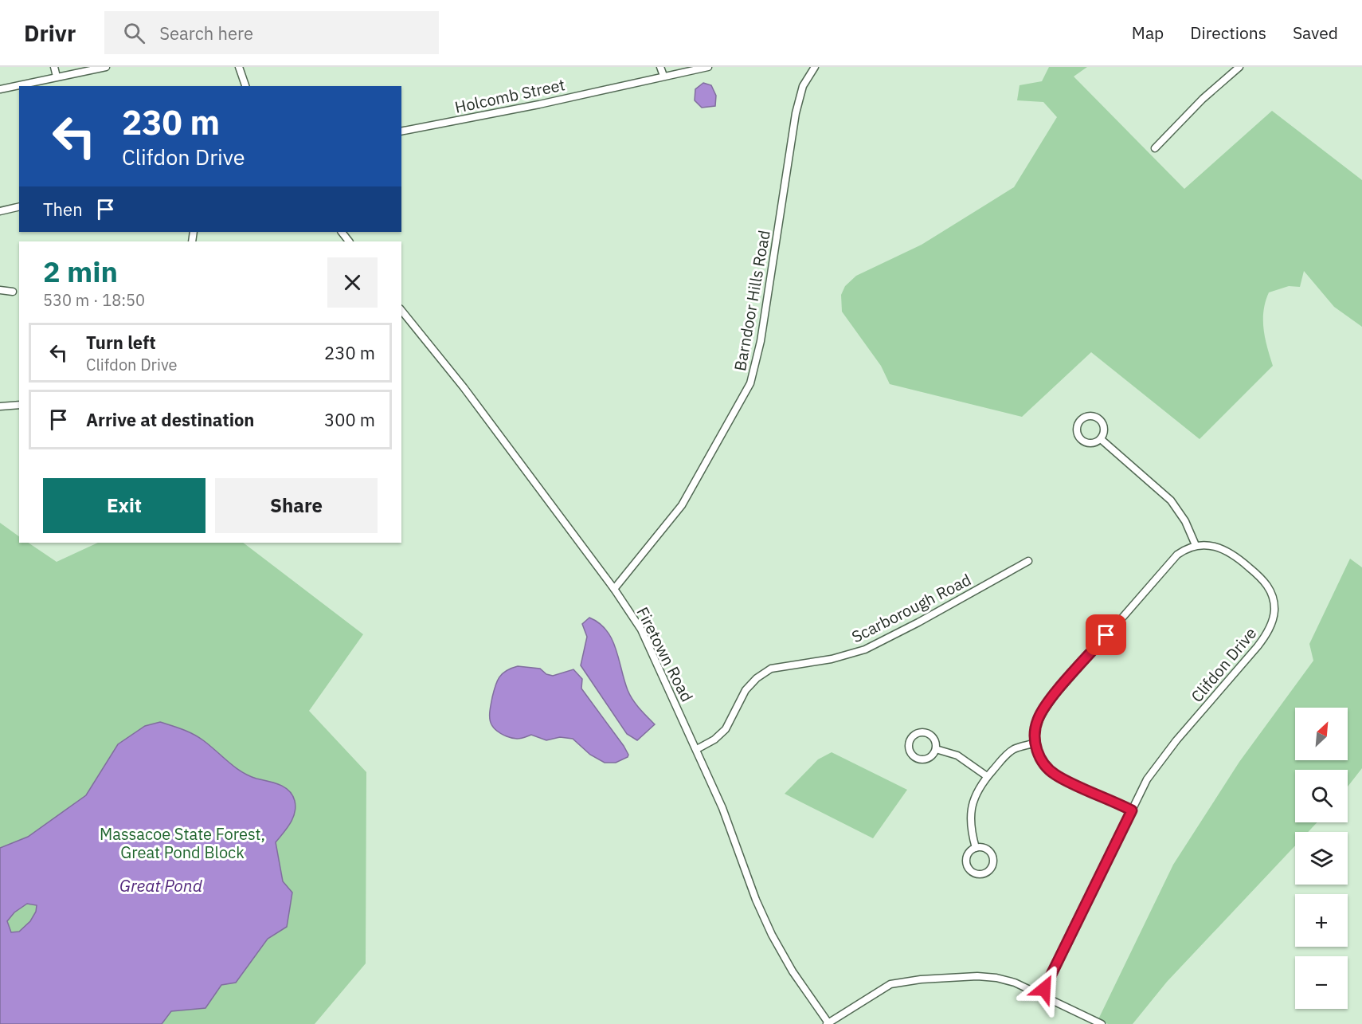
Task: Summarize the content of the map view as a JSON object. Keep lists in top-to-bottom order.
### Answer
{
  "streets": {
    "street": [
      "Holcomb Street",
      "Barndoor Hills Road",
      "Scarborough Road",
      "Firetown Road",
      "Clifdon Drive"
    ]
  },
  "crossings": [
    ["Barndoor Hills Road", "Firetown Road"],
    ["Scarborough Road", "Firetown Road"]
  ],
  "water": ["Great Pond"],
  "parks": ["Massacoe State Forest, Great Pond Block"],
  "north": "top right",
  "page": {
    "header": "Drivr",
    "search": "Search here",
    "nav": ["Map", "Directions", "Saved"],
    "turn": ["230 m", "Clifdon Drive"],
    "then": "Then",
    "heading": ["2 min", "530 m · 18:50"],
    "list": [
      {
        "name": "Turn left",
        "note": "Clifdon Drive",
        "value": "230 m"
      },
      {
        "name": "Arrive at destination",
        "value": "300 m"
      }
    ],
    "buttons": ["Exit", "Share"],
    "map_buttons": ["+", "−"]
  }
}
